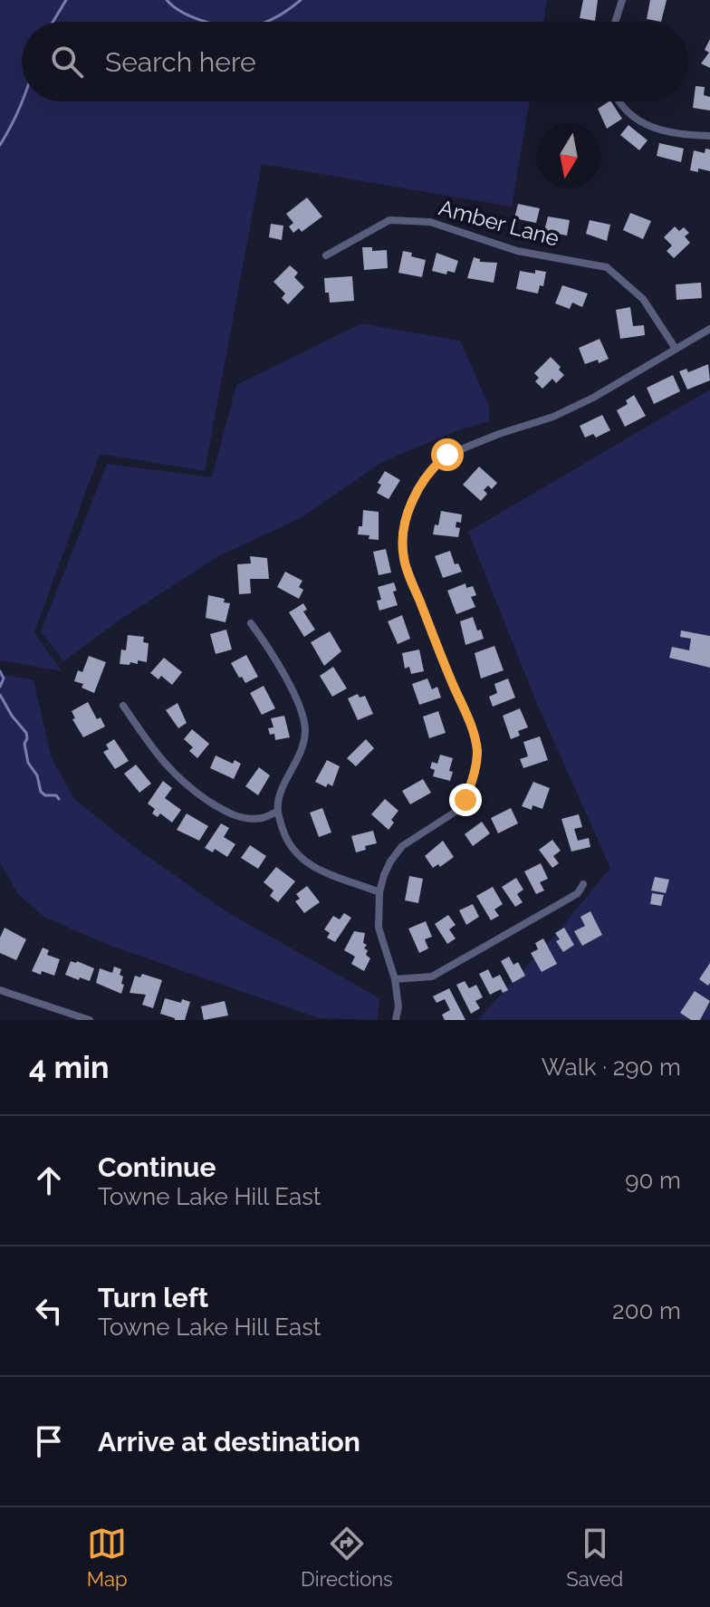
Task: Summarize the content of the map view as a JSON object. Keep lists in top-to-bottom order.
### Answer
{
  "streets": {
    "street": ["Amber Lane"]
  },
  "north": "bottom",
  "page": {
    "search": "Search here",
    "heading": ["4 min", "Walk · 290 m"],
    "list": [
      ["Continue", "Towne Lake Hill East", "90 m"],
      ["Turn left", "Towne Lake Hill East", "200 m"],
      "Arrive at destination"
    ],
    "nav": ["Map", "Directions", "Saved"]
  }
}
